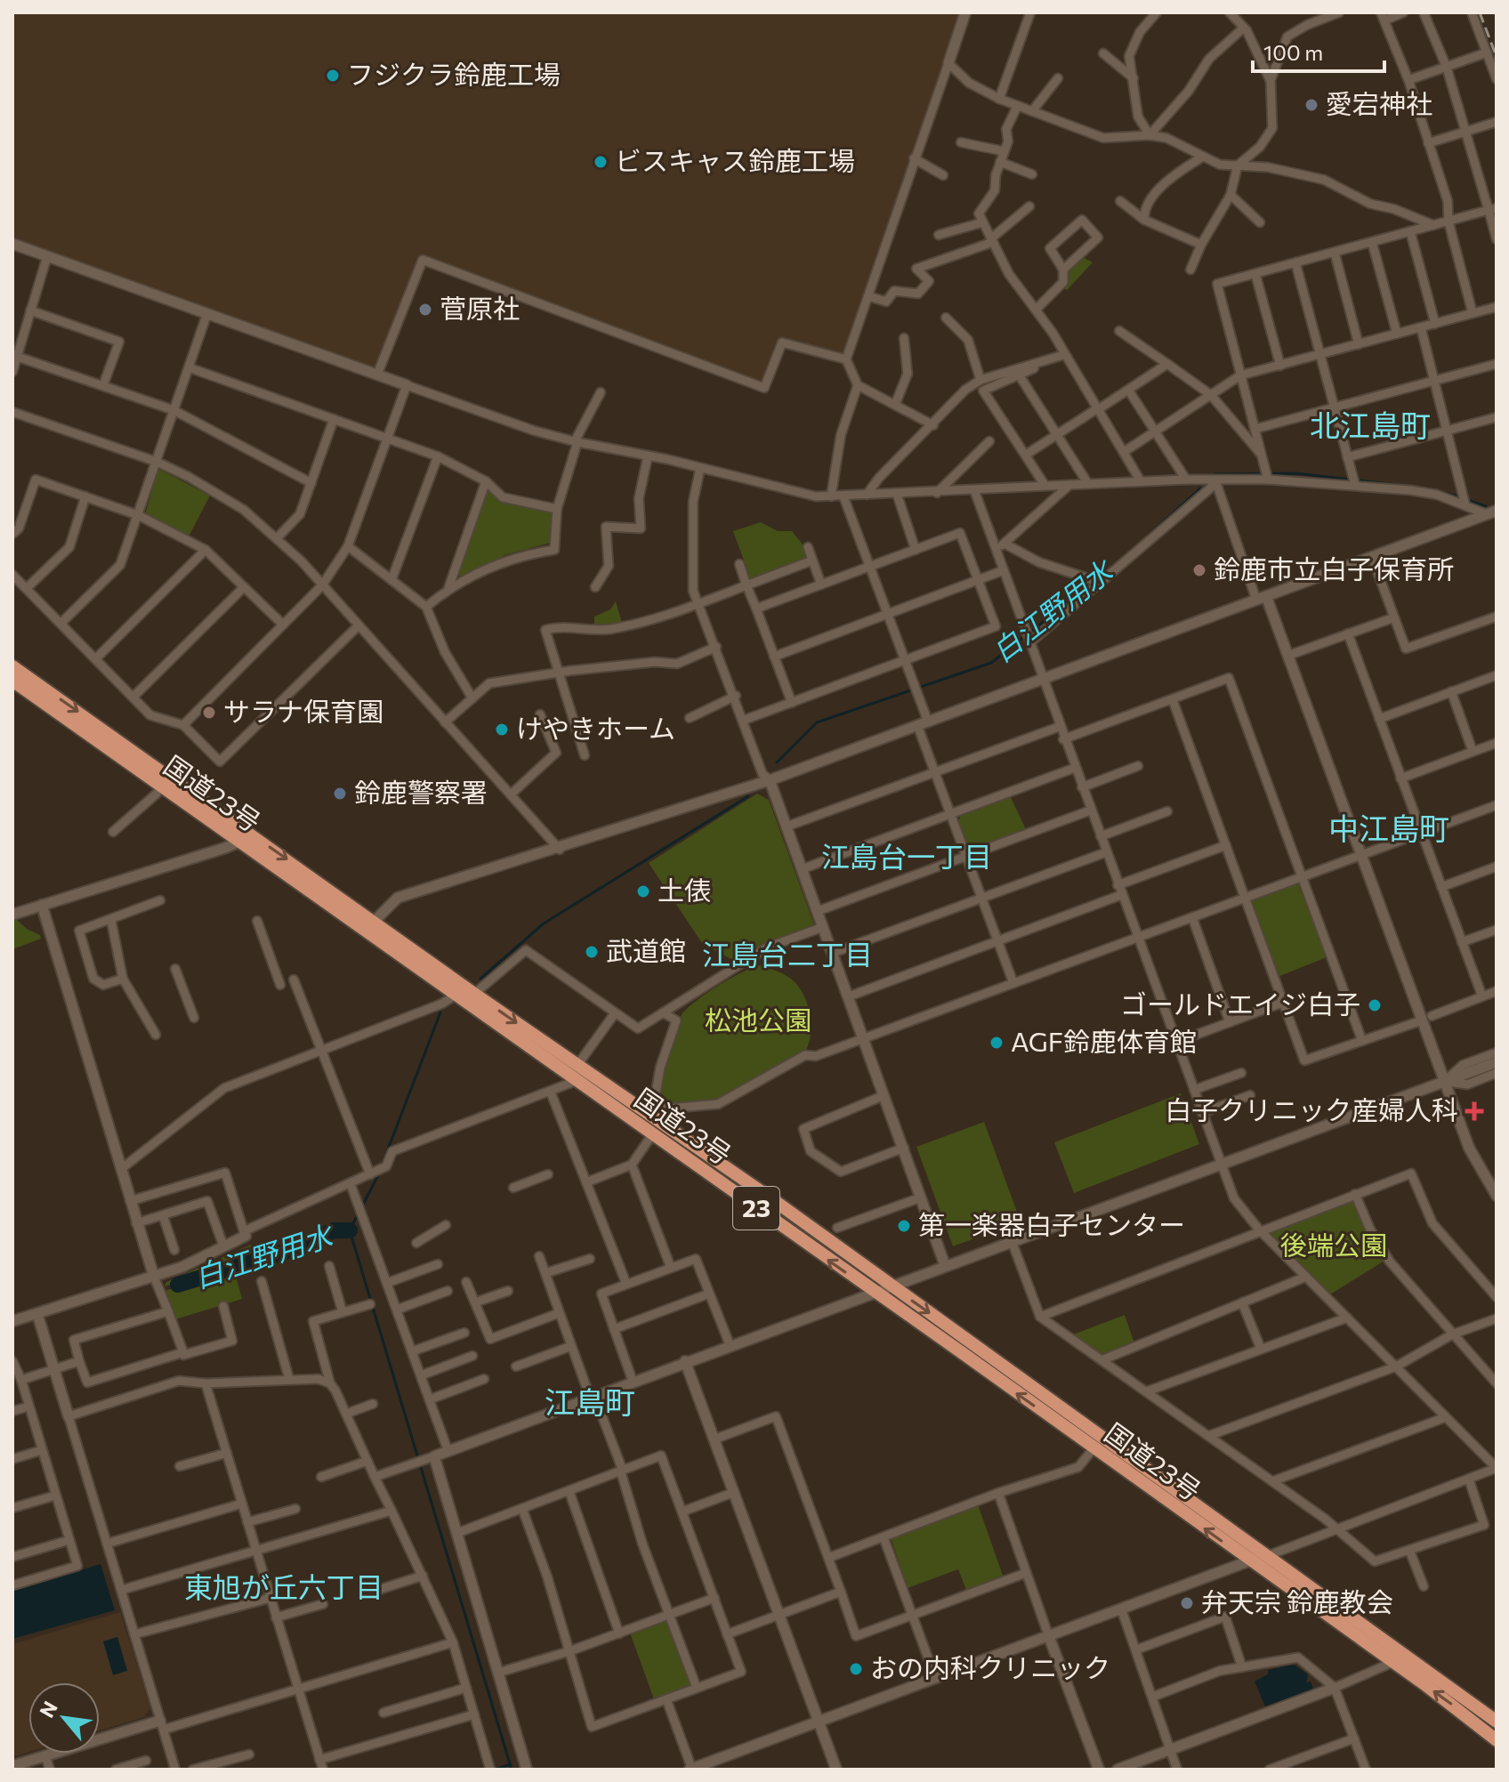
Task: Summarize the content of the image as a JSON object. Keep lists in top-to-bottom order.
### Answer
{
  "streets": {
    "highway": ["国道23号", "23"]
  },
  "districts": [
    "北江島町",
    "中江島町",
    "江島台一丁目",
    "江島台二丁目",
    "江島町",
    "東旭が丘六丁目"
  ],
  "water": ["白江野用水"],
  "parks": ["松池公園", "後端公園"],
  "places": {
    "other": [
      "フジクラ鈴鹿工場",
      "愛宕神社",
      "ビスキャス鈴鹿工場",
      "菅原社",
      "鈴鹿市立白子保育所",
      "サラナ保育園",
      "けやきホーム",
      "鈴鹿警察署",
      "土俵",
      "武道館",
      "ゴールドエイジ白子",
      "AGF鈴鹿体育館",
      "第一楽器白子センター",
      "弁天宗 鈴鹿教会",
      "おの内科クリニック"
    ],
    "health": ["白子クリニック産婦人科"]
  },
  "scale_bar": "100 m",
  "north": "top left"
}
